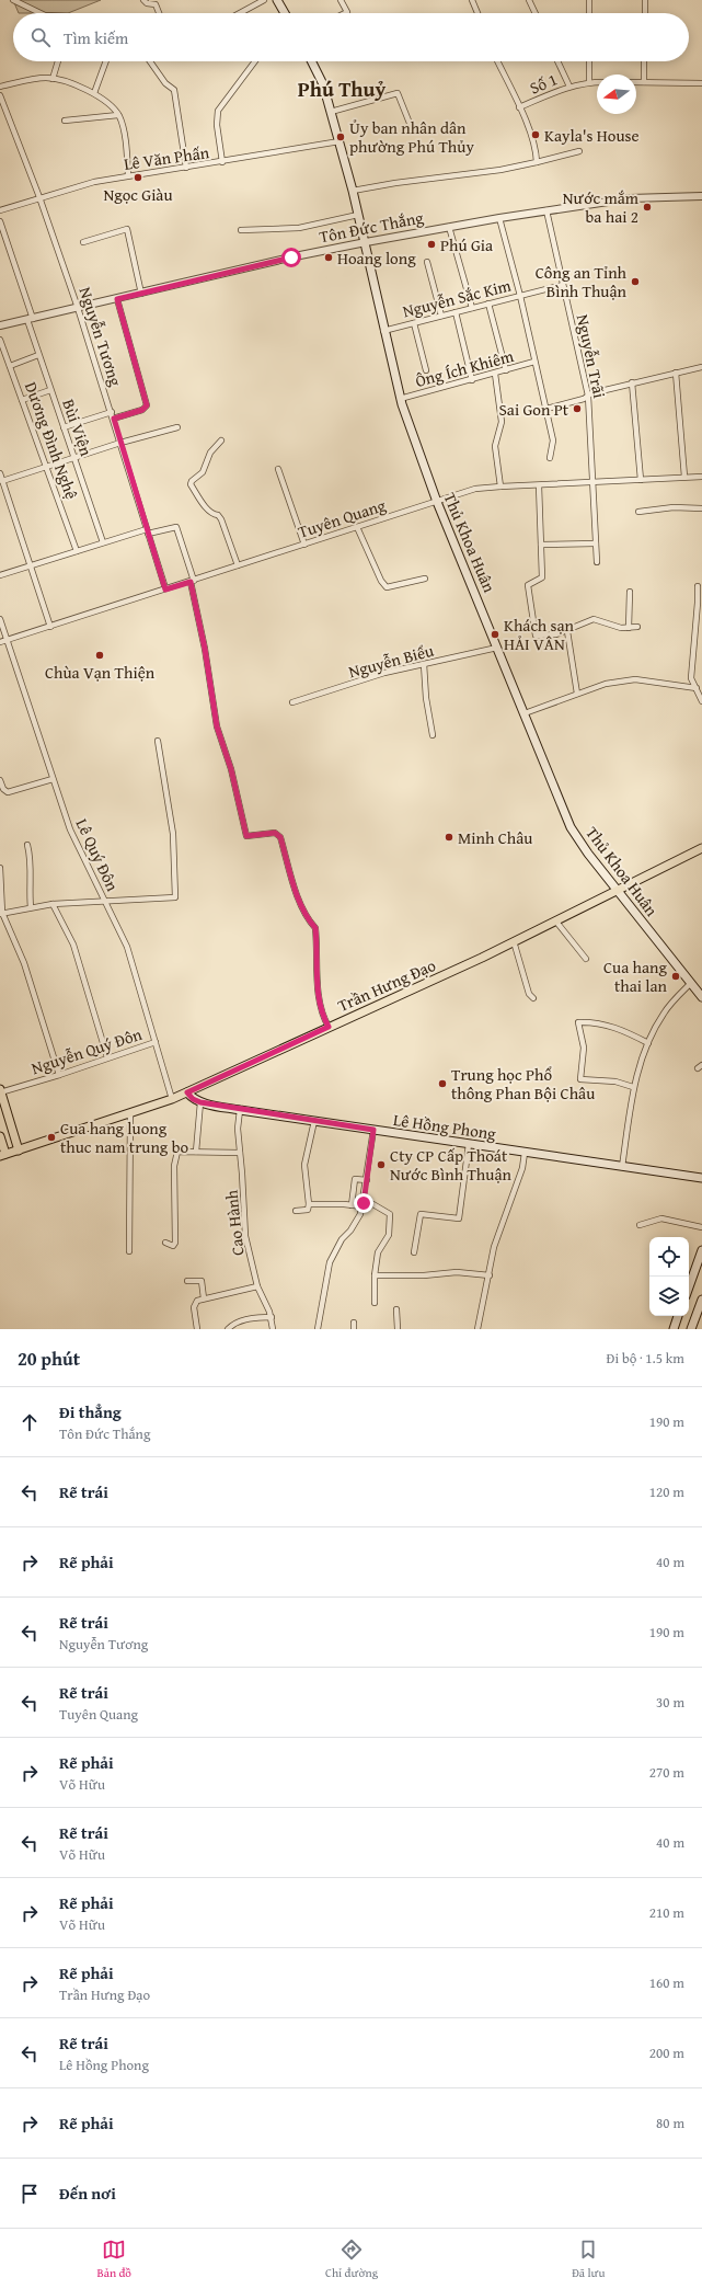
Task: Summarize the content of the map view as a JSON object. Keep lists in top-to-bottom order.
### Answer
{
  "streets": {
    "main road": ["Thủ Khoa Huân", "Trần Hưng Đạo", "Lê Hồng Phong"],
    "street": [
      "Số 1",
      "Lê Văn Phấn",
      "Tôn Đức Thắng",
      "Nguyễn Sắc Kim",
      "Nguyễn Tương",
      "Nguyễn Trãi",
      "Ông Ích Khiêm",
      "Bùi Viện",
      "Dương Đình Nghệ",
      "Tuyên Quang",
      "Nguyễn Biểu",
      "Lê Quý Đôn",
      "Nguyễn Quý Đôn",
      "Cao Hành"
    ]
  },
  "crossings": [
    ["Lê Văn Phấn", "Nguyễn Tương"],
    ["Lê Văn Phấn", "Thủ Khoa Huân"],
    ["Tôn Đức Thắng", "Nguyễn Tương"],
    ["Tôn Đức Thắng", "Nguyễn Trãi"],
    ["Tôn Đức Thắng", "Bùi Viện"],
    ["Tôn Đức Thắng", "Thủ Khoa Huân"],
    ["Nguyễn Sắc Kim", "Nguyễn Trãi"],
    ["Nguyễn Sắc Kim", "Thủ Khoa Huân"],
    ["Nguyễn Tương", "Tuyên Quang"],
    ["Nguyễn Trãi", "Tuyên Quang"],
    ["Ông Ích Khiêm", "Thủ Khoa Huân"],
    ["Tuyên Quang", "Thủ Khoa Huân"],
    ["Tuyên Quang", "Lê Quý Đôn"],
    ["Thủ Khoa Huân", "Nguyễn Biểu"],
    ["Thủ Khoa Huân", "Trần Hưng Đạo"],
    ["Lê Quý Đôn", "Trần Hưng Đạo"],
    ["Lê Quý Đôn", "Nguyễn Quý Đôn"],
    ["Trần Hưng Đạo", "Lê Hồng Phong"],
    ["Lê Hồng Phong", "Cao Hành"]
  ],
  "districts": ["Phú Thuỷ"],
  "places": [
    "Kayla's House",
    "Ủy ban nhân dân phường Phú Thủy",
    "Ngọc Giàu",
    "Nước mắm ba hai 2",
    "Phú Gia",
    "Hoang long",
    "Công an Tỉnh Bình Thuận",
    "Sai Gon Pt",
    "Khách sạn HẢI VÂN",
    "Chùa Vạn Thiện",
    "Minh Châu",
    "Cua hang thai lan",
    "Trung học Phổ thông Phan Bội Châu",
    "Cua hang luong thuc nam trung bo",
    "Cty CP Cấp Thoát Nước Bình Thuận"
  ],
  "north": "left",
  "page": {
    "search": "Tìm kiếm",
    "heading": ["20 phút", "Đi bộ · 1.5 km"],
    "list": [
      ["Đi thẳng", "Tôn Đức Thắng", "190 m"],
      ["Rẽ trái", "120 m"],
      ["Rẽ phải", "40 m"],
      ["Rẽ trái", "Nguyễn Tương", "190 m"],
      ["Rẽ trái", "Tuyên Quang", "30 m"],
      ["Rẽ phải", "Võ Hữu", "270 m"],
      ["Rẽ trái", "Võ Hữu", "40 m"],
      ["Rẽ phải", "Võ Hữu", "210 m"],
      ["Rẽ phải", "Trần Hưng Đạo", "160 m"],
      ["Rẽ trái", "Lê Hồng Phong", "200 m"],
      ["Rẽ phải", "80 m"],
      "Đến nơi"
    ],
    "nav": ["Bản đồ", "Chỉ đường", "Đã lưu"]
  }
}
